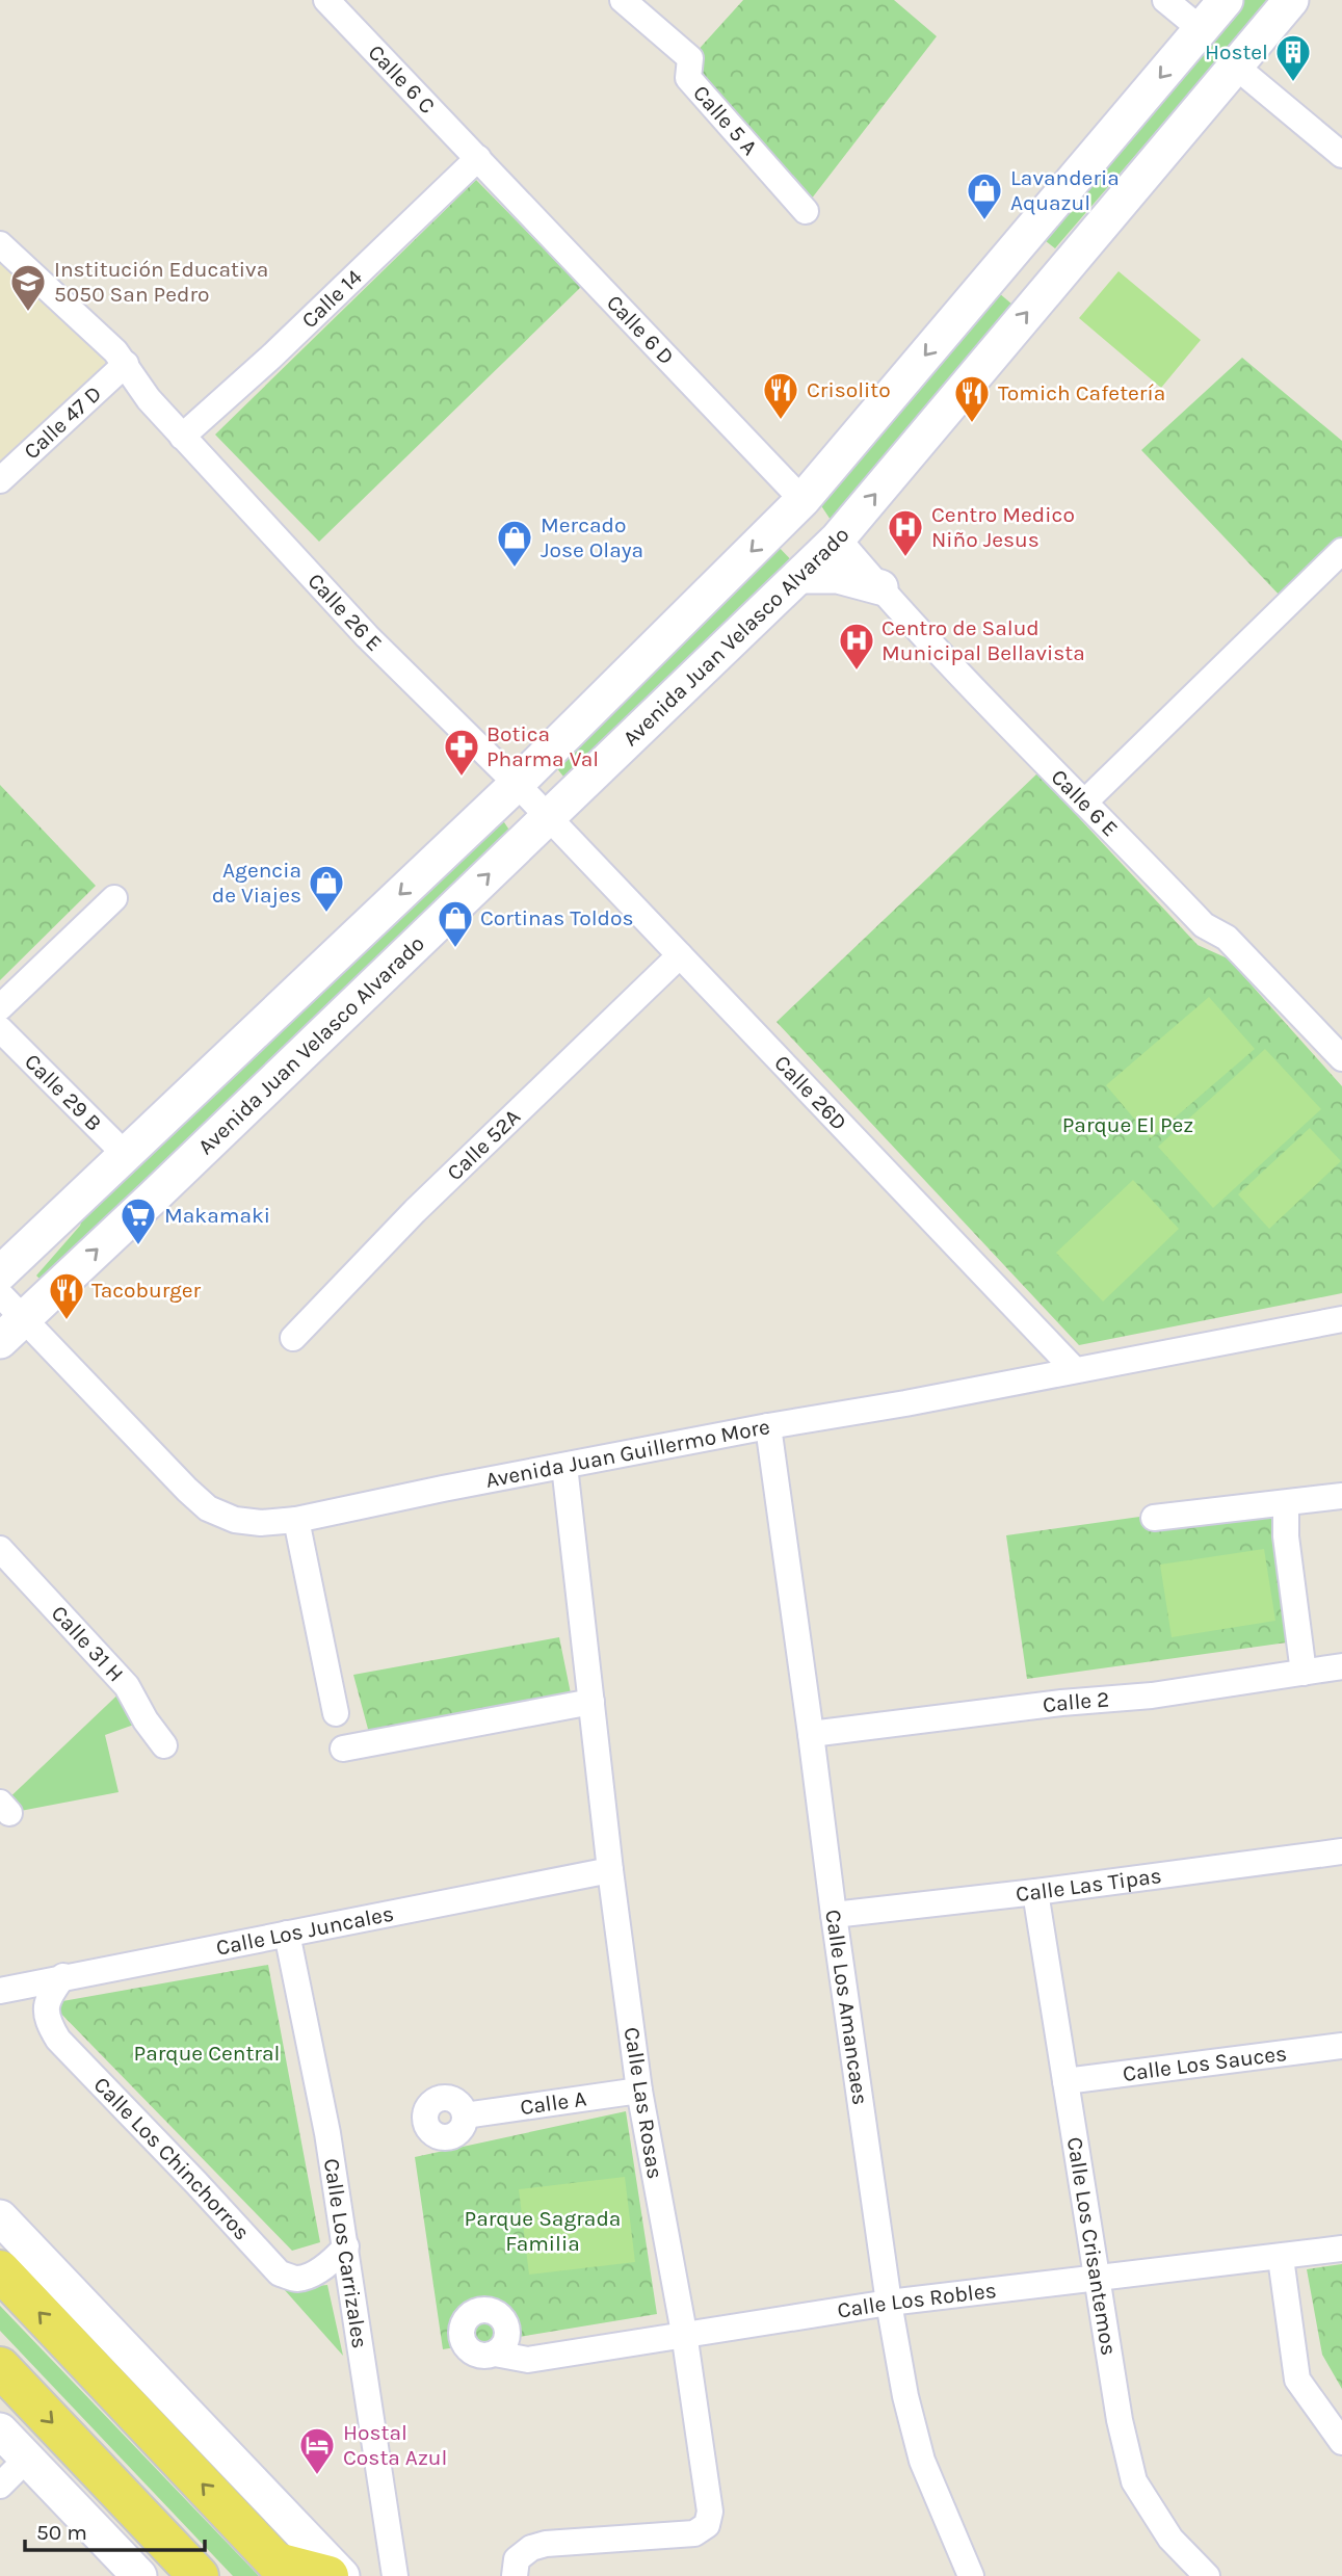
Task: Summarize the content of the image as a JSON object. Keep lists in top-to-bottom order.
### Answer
{
  "streets": {
    "main road": ["Avenida Juan Velasco Alvarado"],
    "street": [
      "Calle 6 C",
      "Calle 5 A",
      "Calle 14",
      "Calle 6 D",
      "Calle 47 D",
      "Calle 26 E",
      "Calle 6 E",
      "Calle 29 B",
      "Calle 26D",
      "Calle 52A",
      "Avenida Juan Guillermo More",
      "Calle 31 H",
      "Calle 2",
      "Calle Las Tipas",
      "Calle Los Juncales",
      "Calle Los Amancaes",
      "Calle Los Sauces",
      "Calle A",
      "Calle Las Rosas",
      "Calle Los Chinchorros",
      "Calle Los Crisantemos",
      "Calle Los Carrizales",
      "Calle Los Robles"
    ]
  },
  "crossings": [
    ["Calle 6 C", "Calle 14"],
    ["Calle 6 C", "Calle 6 D"],
    ["Calle 14", "Calle 6 D"],
    ["Calle 14", "Calle 26 E"],
    ["Calle 47 D", "Calle 26 E"],
    ["Calle 26 E", "Avenida Juan Velasco Alvarado"],
    ["Calle 26 E", "Calle 26D"],
    ["Avenida Juan Velasco Alvarado", "Calle 6 E"],
    ["Avenida Juan Velasco Alvarado", "Calle 26D"],
    ["Avenida Juan Velasco Alvarado", "Avenida Juan Guillermo More"],
    ["Calle 26D", "Calle 52A"],
    ["Calle 26D", "Avenida Juan Guillermo More"],
    ["Avenida Juan Guillermo More", "Calle Los Amancaes"],
    ["Avenida Juan Guillermo More", "Calle Las Rosas"],
    ["Calle 2", "Calle Los Amancaes"],
    ["Calle Las Tipas", "Calle Los Amancaes"],
    ["Calle Las Tipas", "Calle Los Crisantemos"],
    ["Calle Los Juncales", "Calle Las Rosas"],
    ["Calle Los Juncales", "Calle Los Chinchorros"],
    ["Calle Los Juncales", "Calle Los Carrizales"],
    ["Calle Los Amancaes", "Calle Los Robles"],
    ["Calle Los Sauces", "Calle Los Crisantemos"],
    ["Calle A", "Calle Las Rosas"],
    ["Calle Las Rosas", "Calle Los Robles"],
    ["Calle Los Chinchorros", "Calle Los Carrizales"],
    ["Calle Los Crisantemos", "Calle Los Robles"]
  ],
  "parks": ["Parque El Pez", "Parque Central", "Parque Sagrada Familia"],
  "places": {
    "building": ["Hostel"],
    "shop": [
      "Lavanderia Aquazul",
      "Mercado Jose Olaya",
      "Agencia de Viajes",
      "Cortinas Toldos"
    ],
    "school or university": ["Institución Educativa 5050 San Pedro"],
    "restaurant": ["Crisolito", "Tomich Cafetería", "Tacoburger"],
    "hospital": ["Centro Medico Niño Jesus", "Centro de Salud Municipal Bellavista"],
    "pharmacy": ["Botica Pharma Val"],
    "supermarket": ["Makamaki"],
    "hotel": ["Hostal Costa Azul"]
  },
  "scale_bar": "50 m"
}
